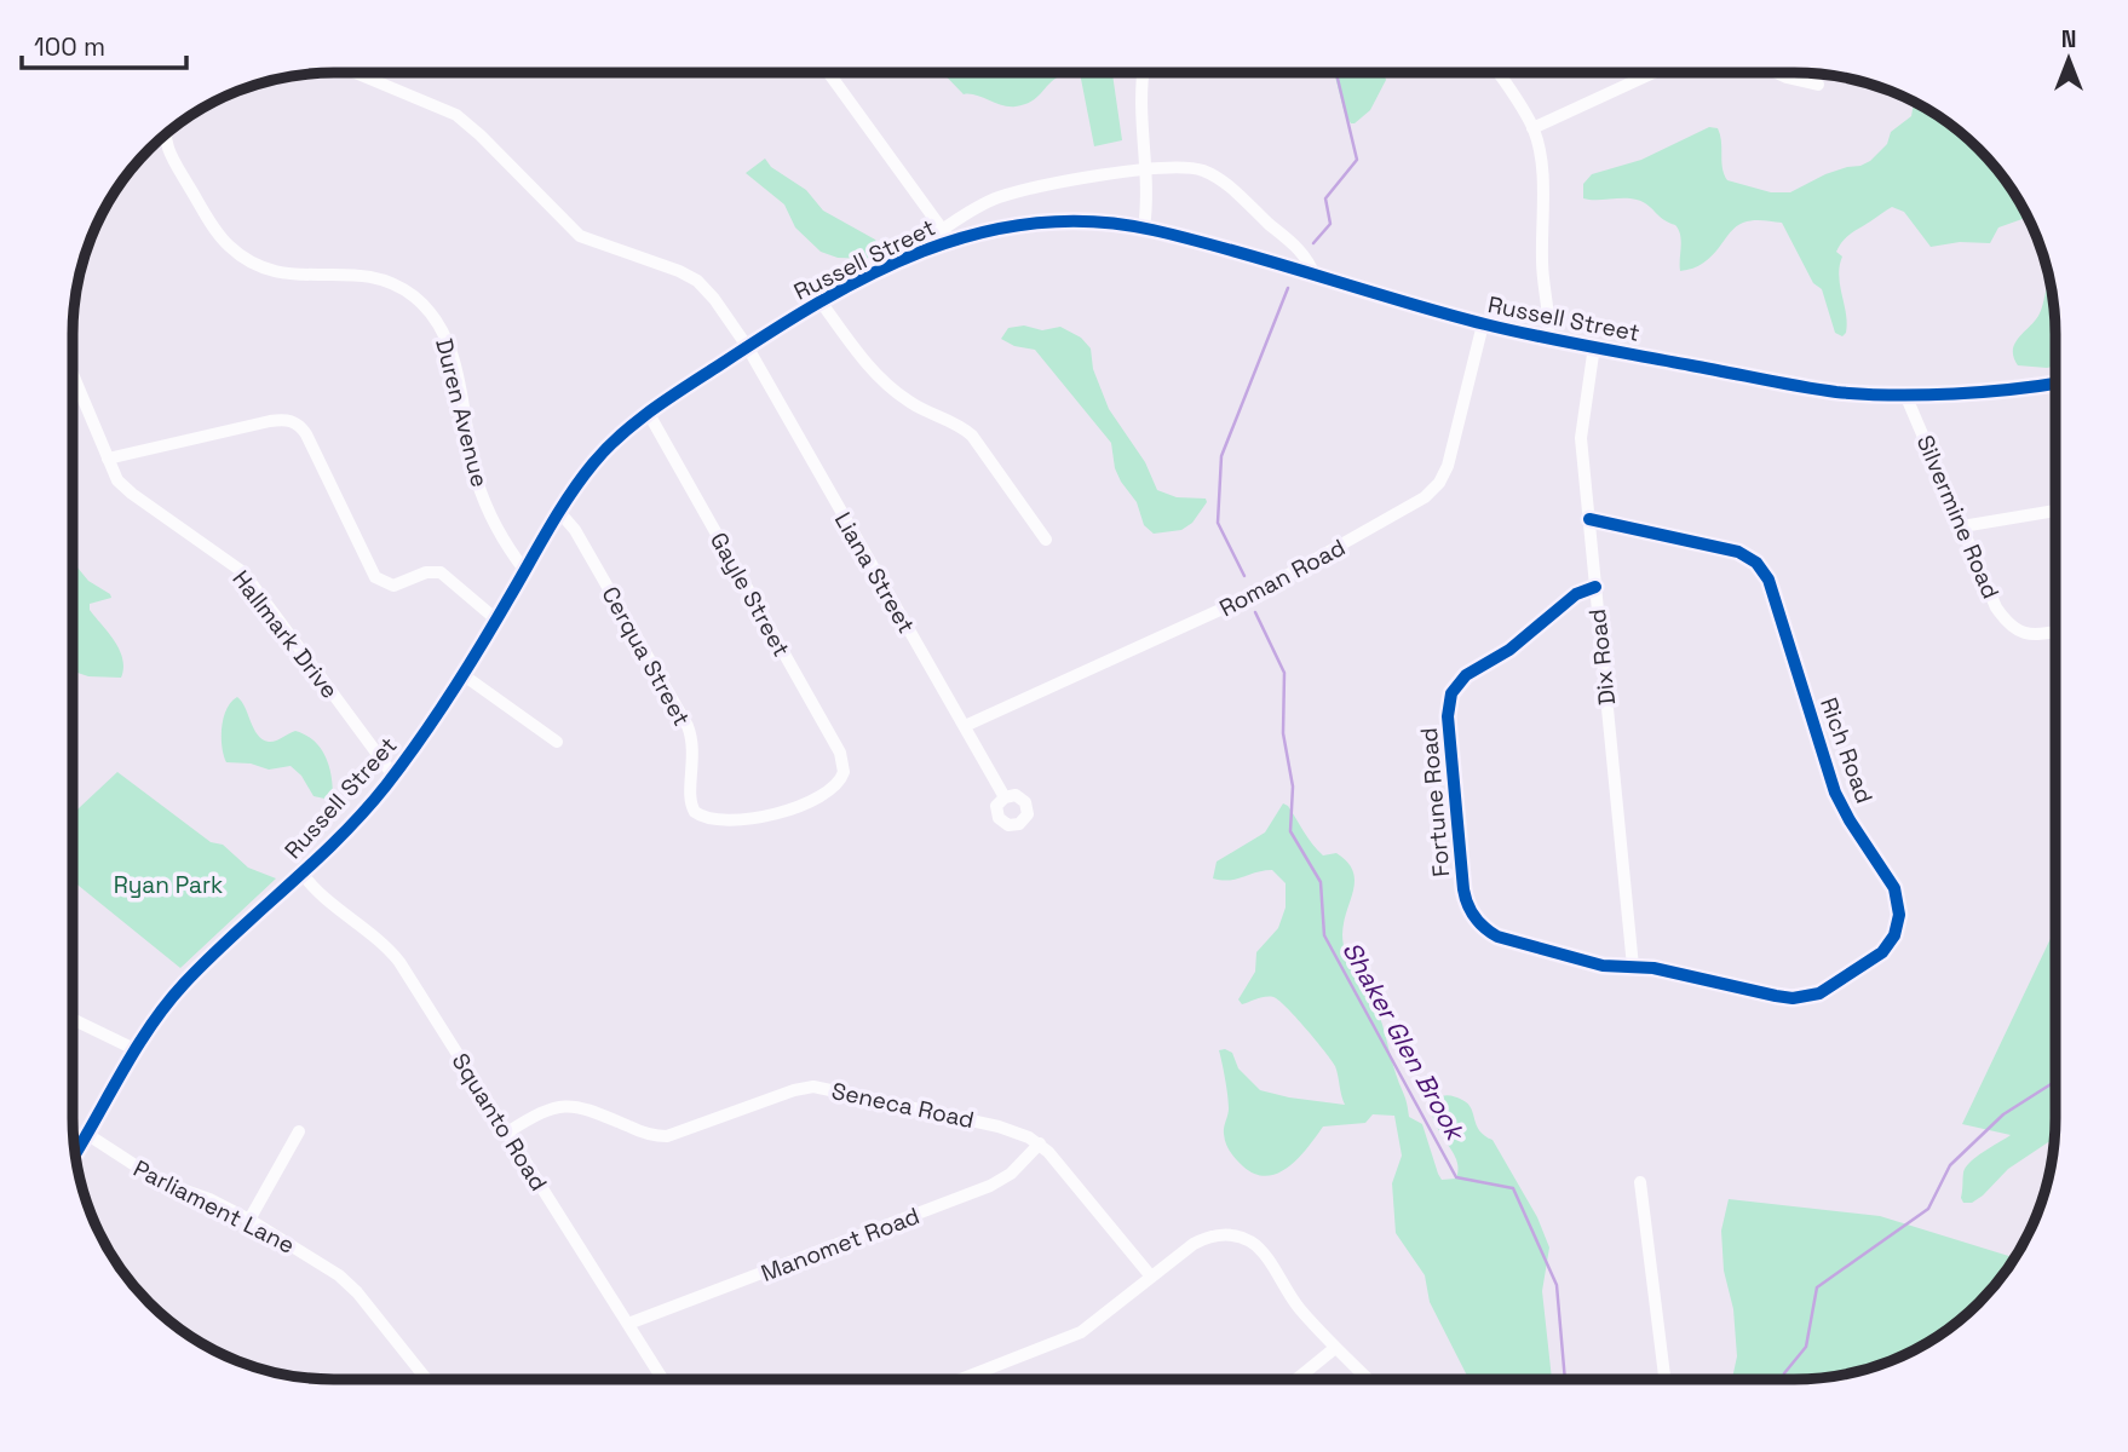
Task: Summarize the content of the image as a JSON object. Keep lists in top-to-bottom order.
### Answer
{
  "streets": {
    "street": [
      "Russell Street",
      "Duren Avenue",
      "Silvermine Road",
      "Liana Street",
      "Roman Road",
      "Gayle Street",
      "Hallmark Drive",
      "Cerqua Street",
      "Dix Road",
      "Rich Road",
      "Fortune Road",
      "Seneca Road",
      "Squanto Road",
      "Parliament Lane",
      "Manomet Road"
    ]
  },
  "crossings": [
    ["Russell Street", "Duren Avenue"],
    ["Russell Street", "Silvermine Road"],
    ["Russell Street", "Liana Street"],
    ["Russell Street", "Roman Road"],
    ["Russell Street", "Gayle Street"],
    ["Russell Street", "Hallmark Drive"],
    ["Russell Street", "Cerqua Street"],
    ["Russell Street", "Dix Road"],
    ["Russell Street", "Squanto Road"],
    ["Russell Street", "Parliament Lane"],
    ["Liana Street", "Roman Road"],
    ["Gayle Street", "Cerqua Street"],
    ["Dix Road", "Rich Road"],
    ["Dix Road", "Fortune Road"],
    ["Rich Road", "Fortune Road"],
    ["Seneca Road", "Squanto Road"],
    ["Seneca Road", "Manomet Road"],
    ["Squanto Road", "Manomet Road"]
  ],
  "water": ["Shaker Glen Brook"],
  "parks": ["Ryan Park"],
  "scale_bar": "100 m",
  "north": "top"
}
